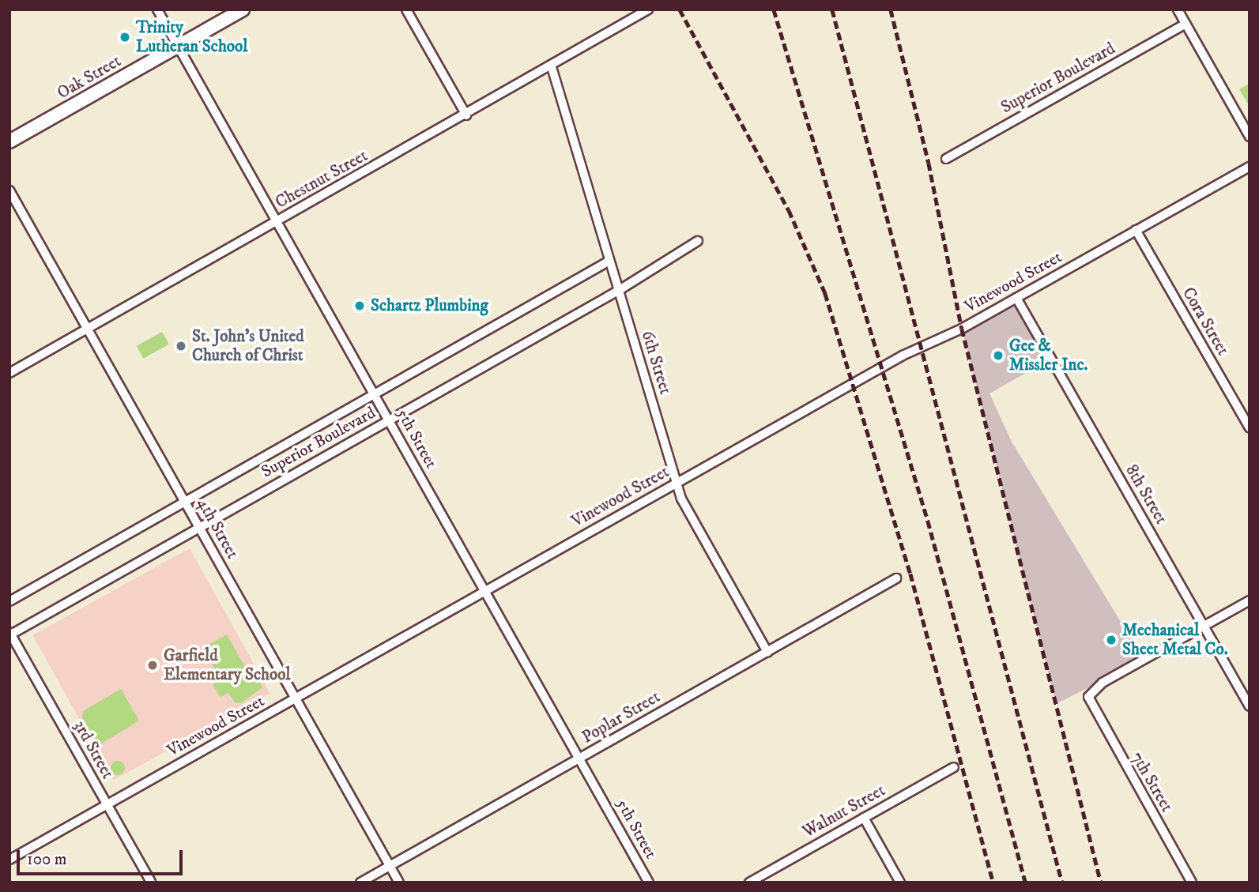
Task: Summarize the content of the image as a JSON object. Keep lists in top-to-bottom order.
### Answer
{
  "streets": {
    "street": [
      "Oak Street",
      "Superior Boulevard",
      "Chestnut Street",
      "Vinewood Street",
      "Cora Street",
      "6th Street",
      "5th Street",
      "8th Street",
      "4th Street",
      "Poplar Street",
      "3rd Street",
      "7th Street",
      "Walnut Street"
    ]
  },
  "crossings": [
    ["Oak Street", "5th Street"],
    ["Superior Boulevard", "6th Street"],
    ["Superior Boulevard", "5th Street"],
    ["Superior Boulevard", "4th Street"],
    ["Superior Boulevard", "3rd Street"],
    ["Chestnut Street", "6th Street"],
    ["Chestnut Street", "5th Street"],
    ["Chestnut Street", "4th Street"],
    ["Vinewood Street", "Cora Street"],
    ["Vinewood Street", "6th Street"],
    ["Vinewood Street", "5th Street"],
    ["Vinewood Street", "8th Street"],
    ["Vinewood Street", "4th Street"],
    ["Vinewood Street", "3rd Street"],
    ["6th Street", "Poplar Street"],
    ["5th Street", "Poplar Street"],
    ["8th Street", "7th Street"],
    ["4th Street", "Poplar Street"]
  ],
  "places": [
    "Trinity Lutheran School",
    "Schartz Plumbing",
    "St. John's United Church of Christ",
    "Gee & Missler Inc.",
    "Mechanical Sheet Metal Co.",
    "Garfield Elementary School"
  ],
  "scale_bar": "100 m"
}
